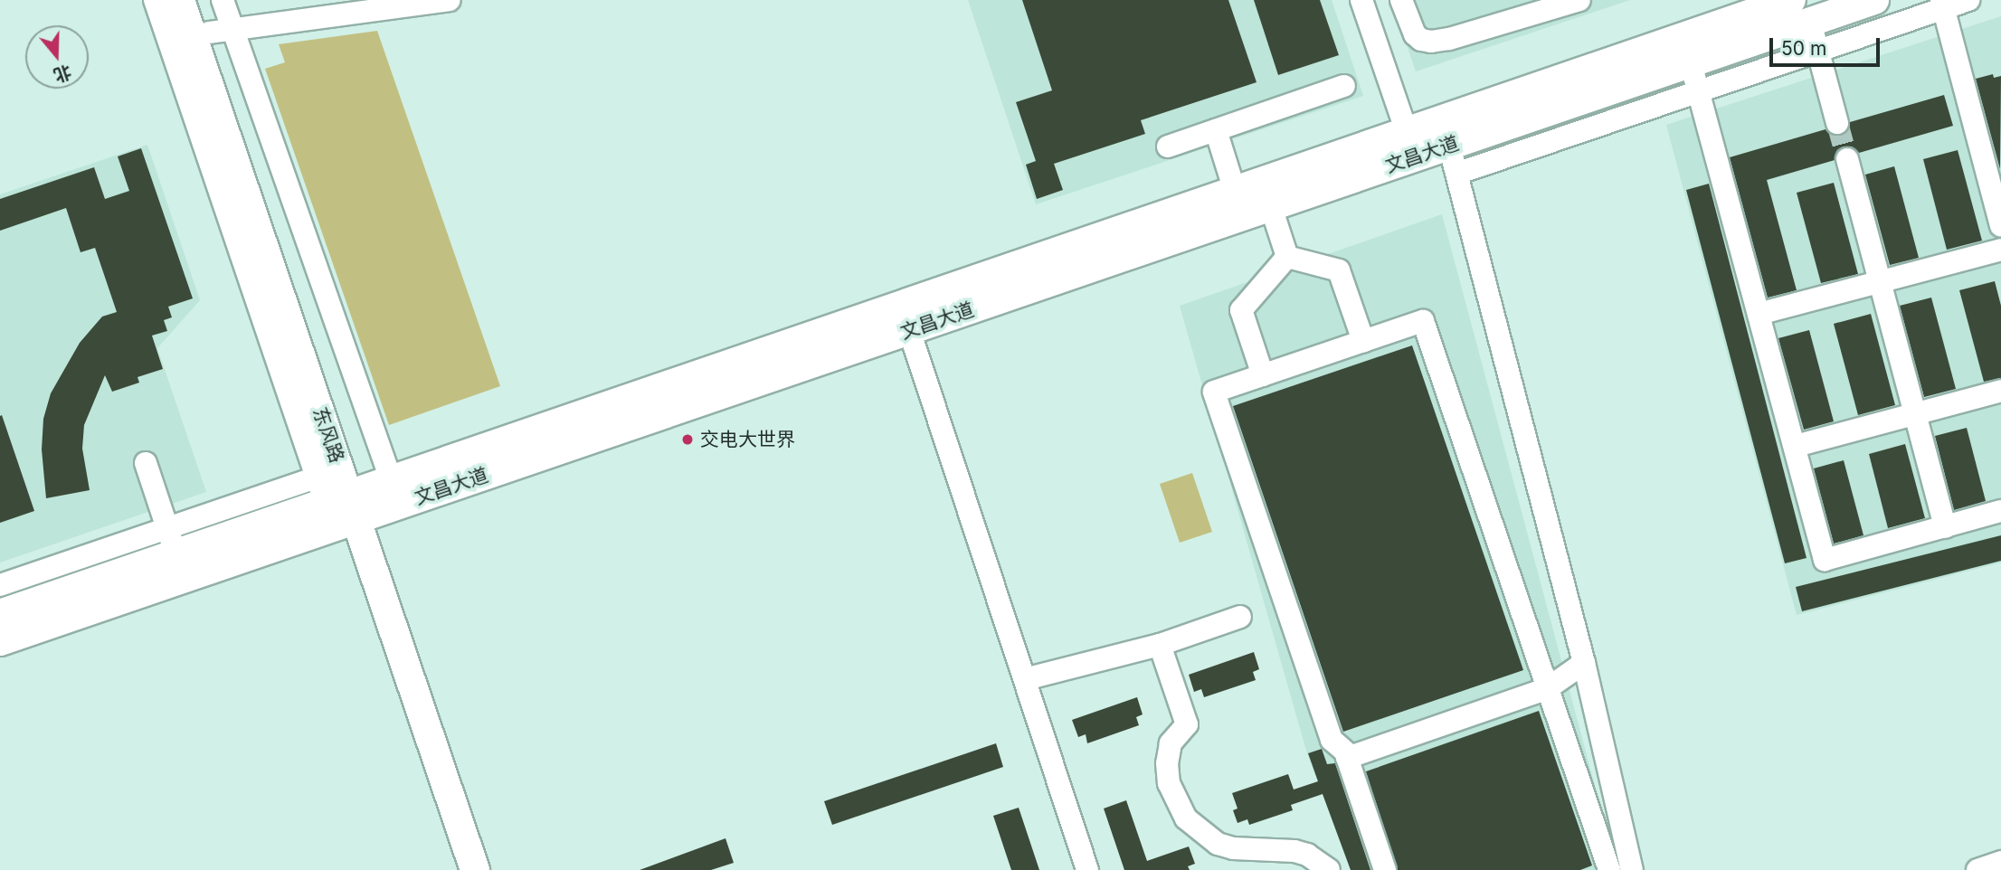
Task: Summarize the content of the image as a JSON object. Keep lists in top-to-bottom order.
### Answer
{
  "streets": {
    "main road": ["文昌大道", "东风路"]
  },
  "crossings": [
    ["文昌大道", "东风路"]
  ],
  "places": ["交电大世界"],
  "scale_bar": "50 m",
  "north": "bottom"
}
